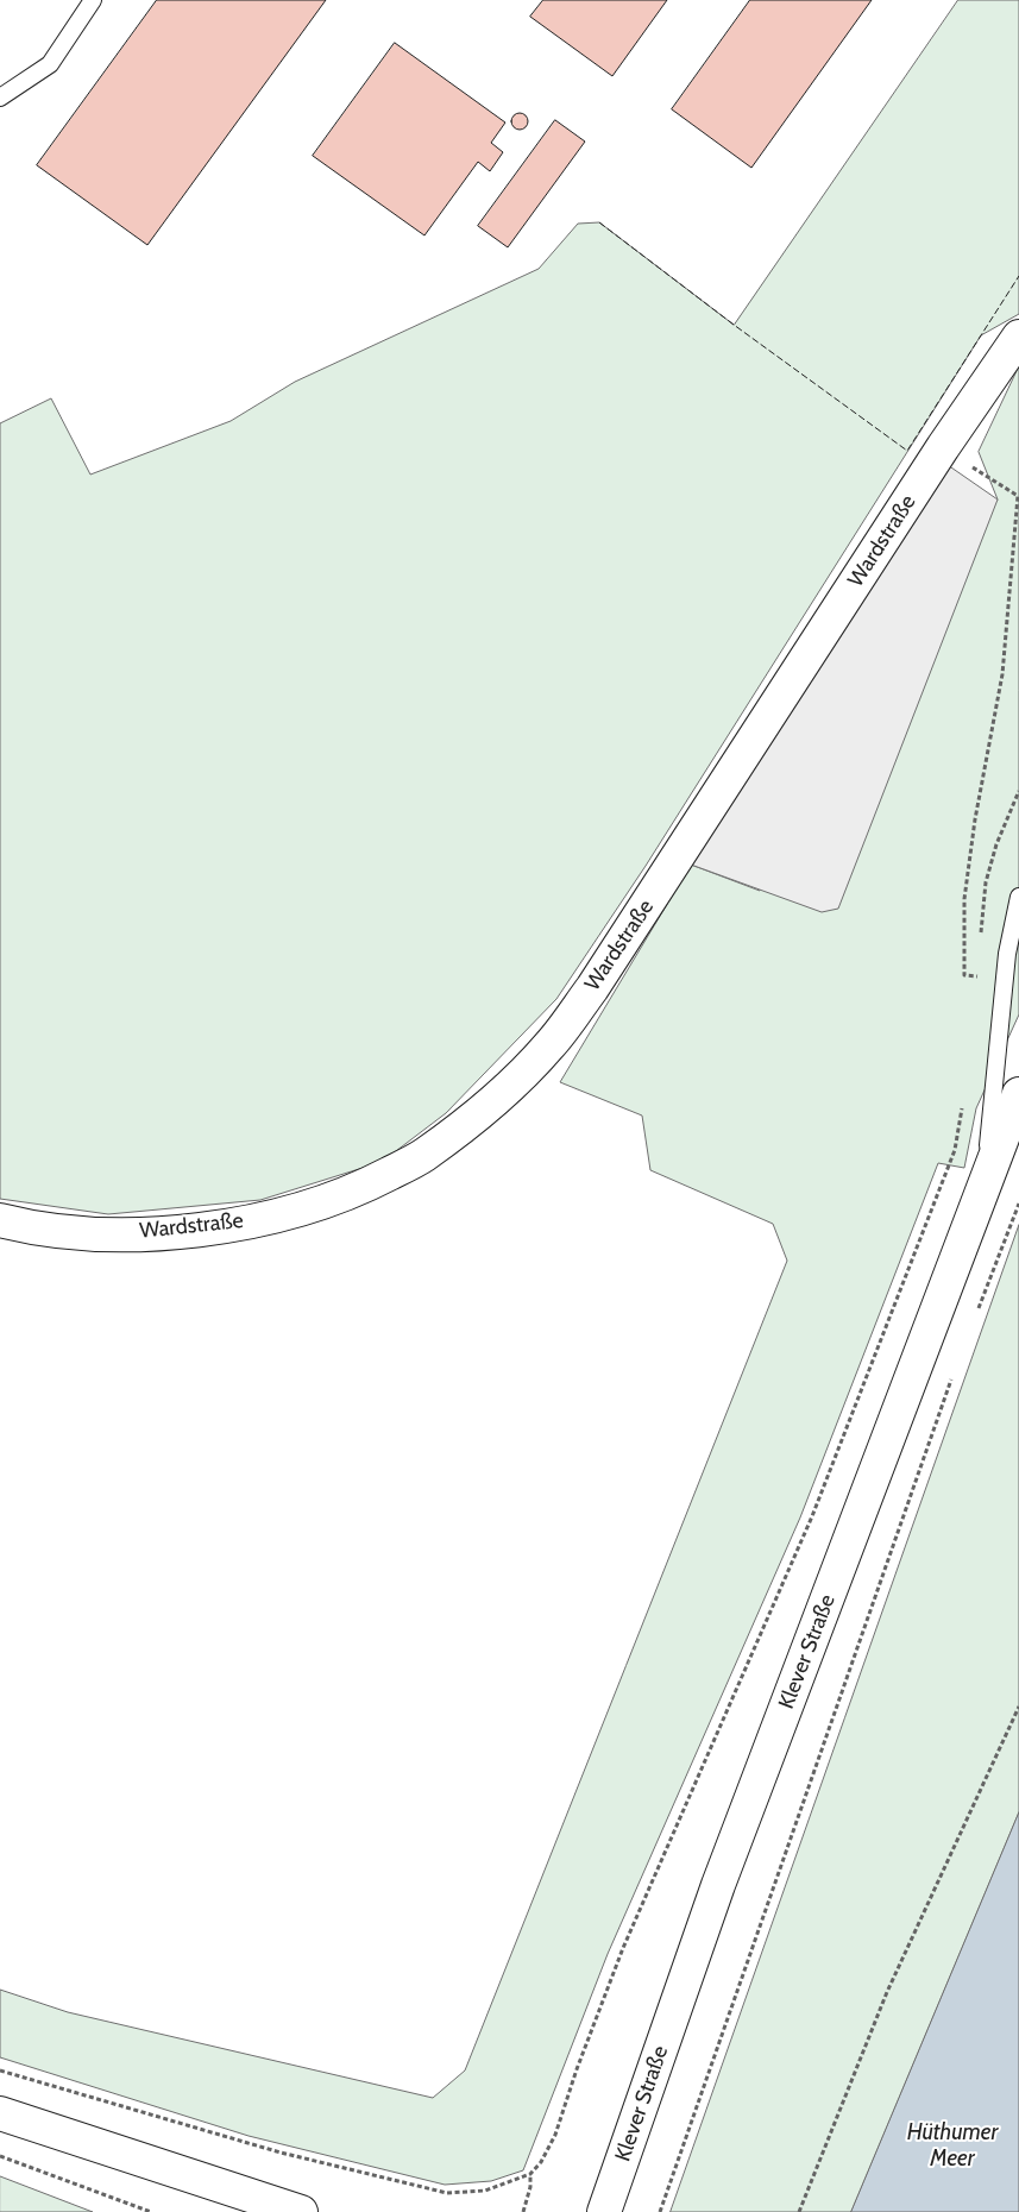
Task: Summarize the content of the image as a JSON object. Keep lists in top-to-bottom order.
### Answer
{
  "streets": {
    "main road": ["Wardstraße", "Klever Straße"]
  },
  "water": ["Hüthumer Meer"]
}
